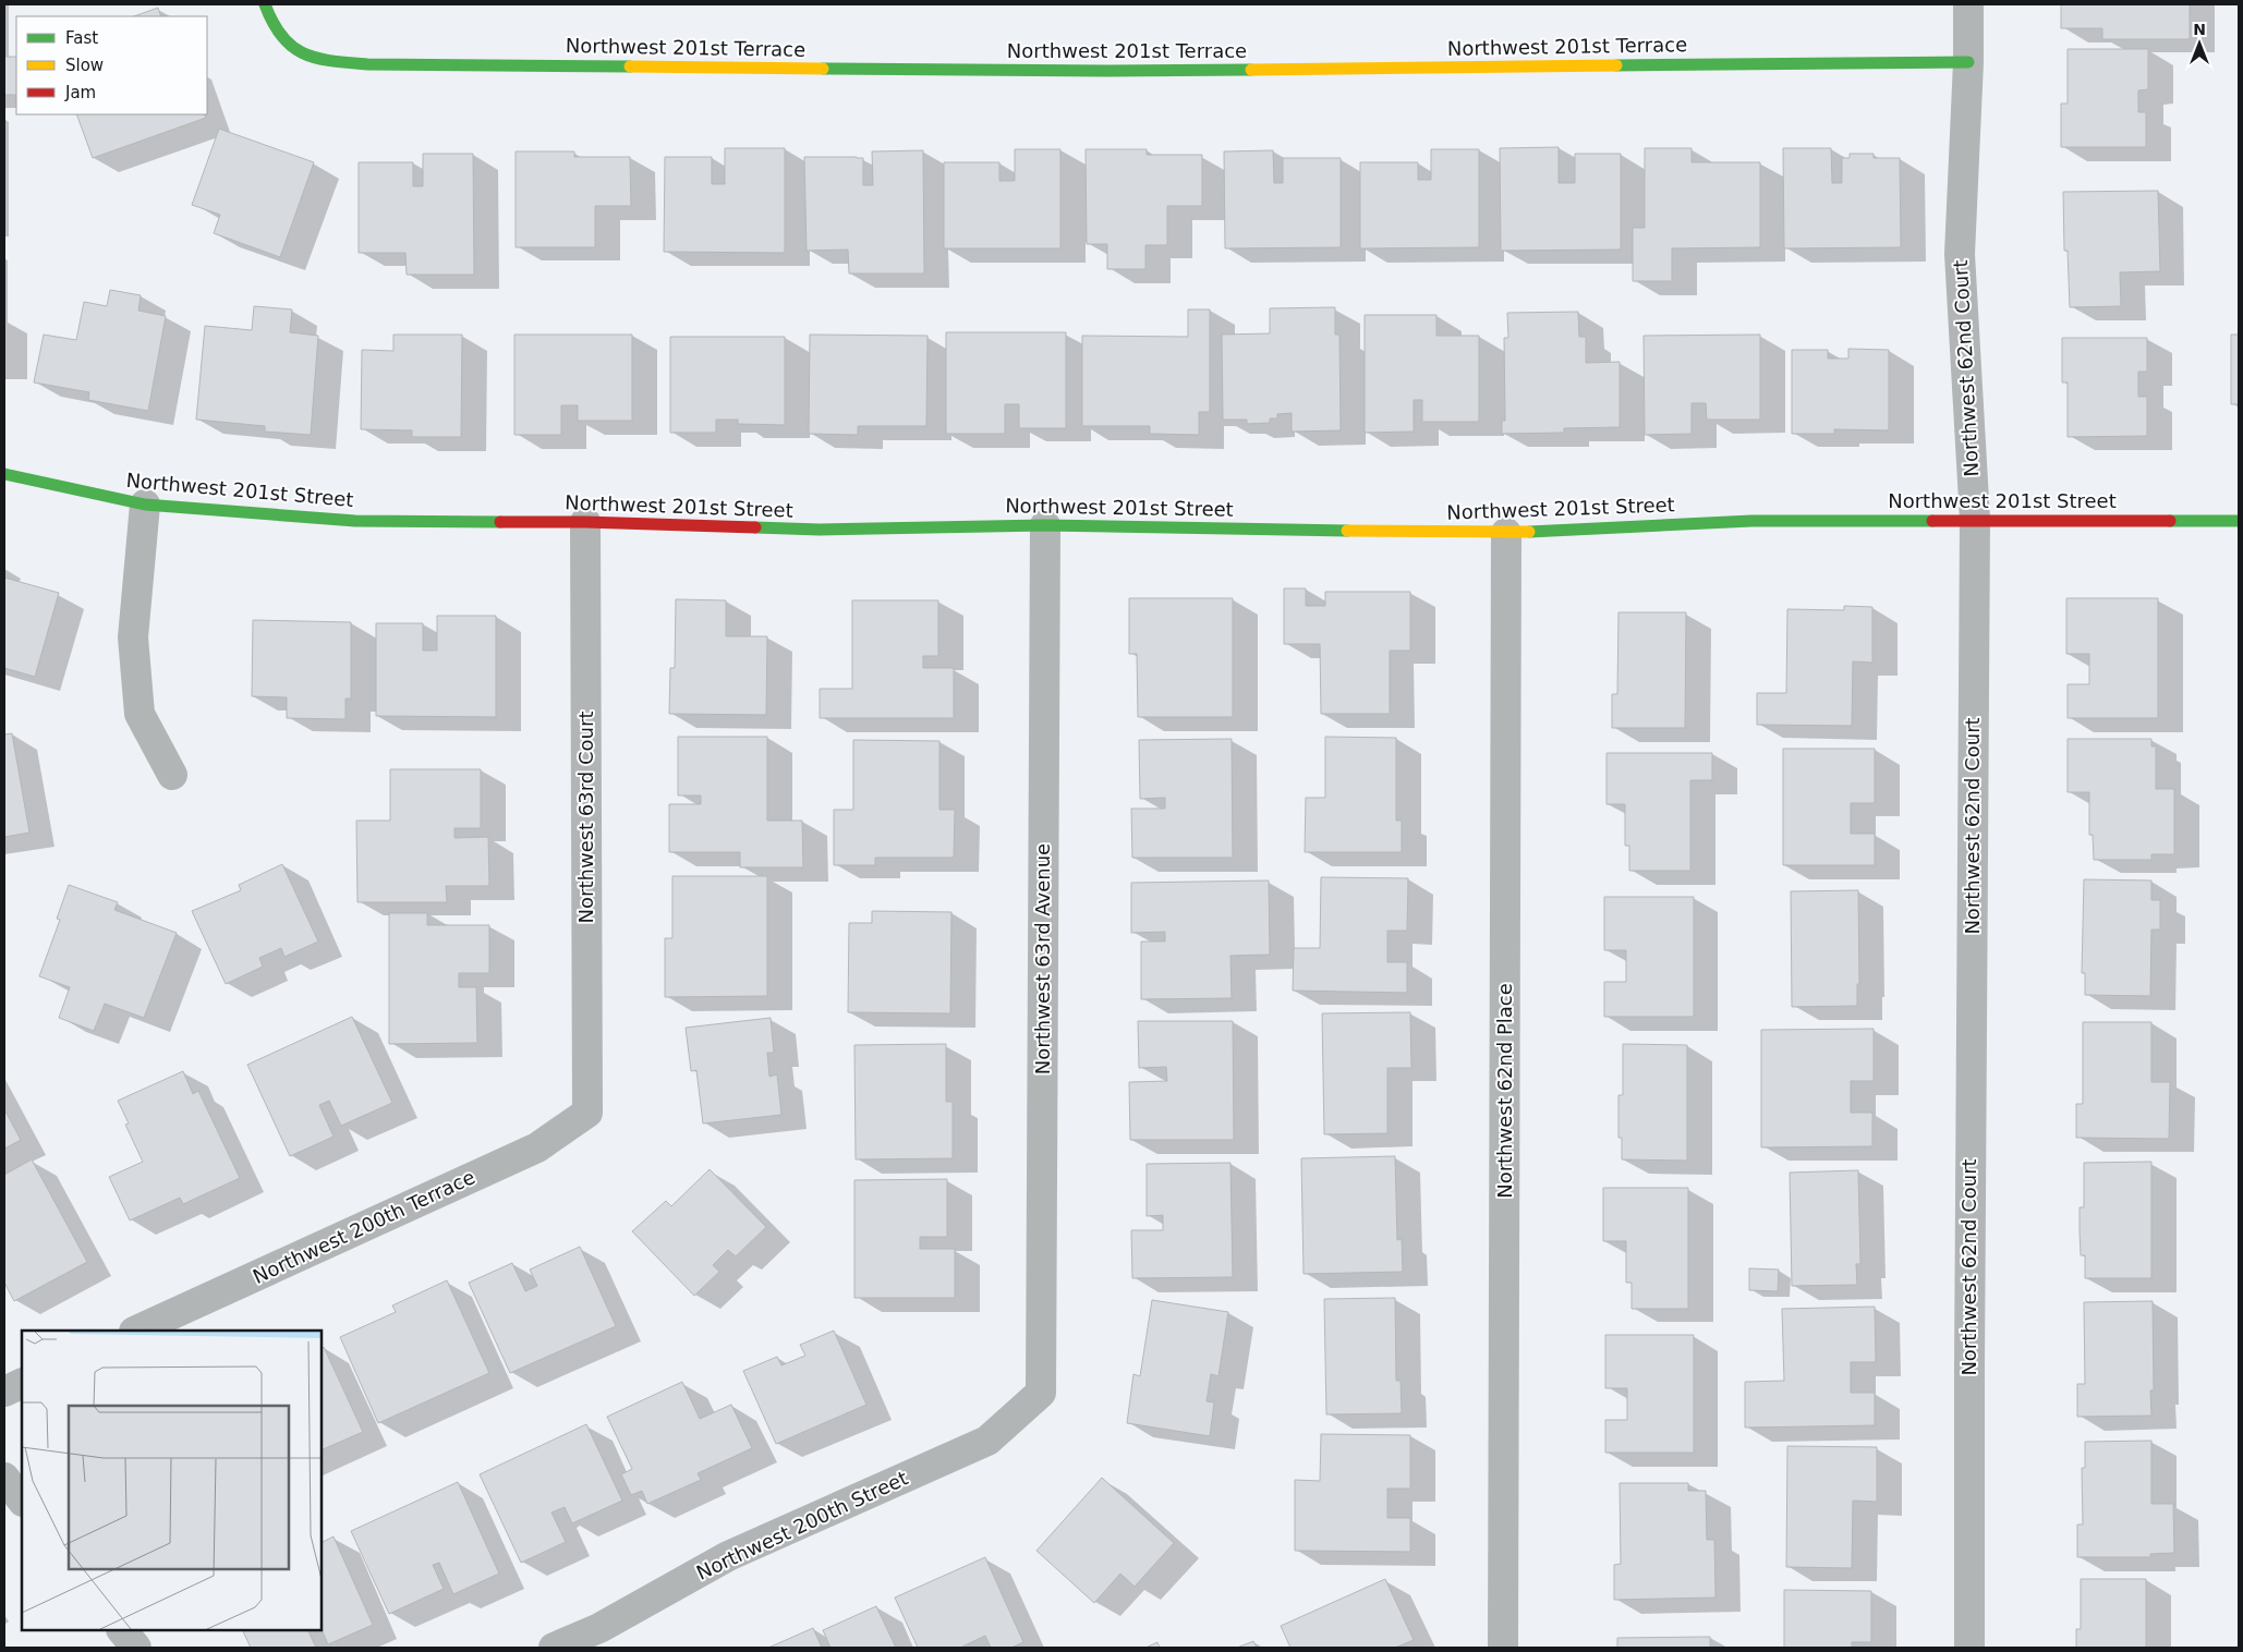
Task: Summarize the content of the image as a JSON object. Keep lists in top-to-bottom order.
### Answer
{
  "streets": {
    "street": [
      "Northwest 201st Terrace",
      "Northwest 62nd Court",
      "Northwest 201st Street",
      "Northwest 63rd Court",
      "Northwest 63rd Avenue",
      "Northwest 62nd Place",
      "Northwest 200th Terrace",
      "Northwest 200th Street"
    ]
  },
  "crossings": [
    ["Northwest 201st Terrace", "Northwest 62nd Court"],
    ["Northwest 62nd Court", "Northwest 201st Street"],
    ["Northwest 201st Street", "Northwest 63rd Court"],
    ["Northwest 201st Street", "Northwest 63rd Avenue"],
    ["Northwest 201st Street", "Northwest 62nd Place"],
    ["Northwest 63rd Court", "Northwest 200th Terrace"],
    ["Northwest 63rd Avenue", "Northwest 200th Street"]
  ],
  "legend": ["Fast", "Slow", "Jam"],
  "north": "top"
}
